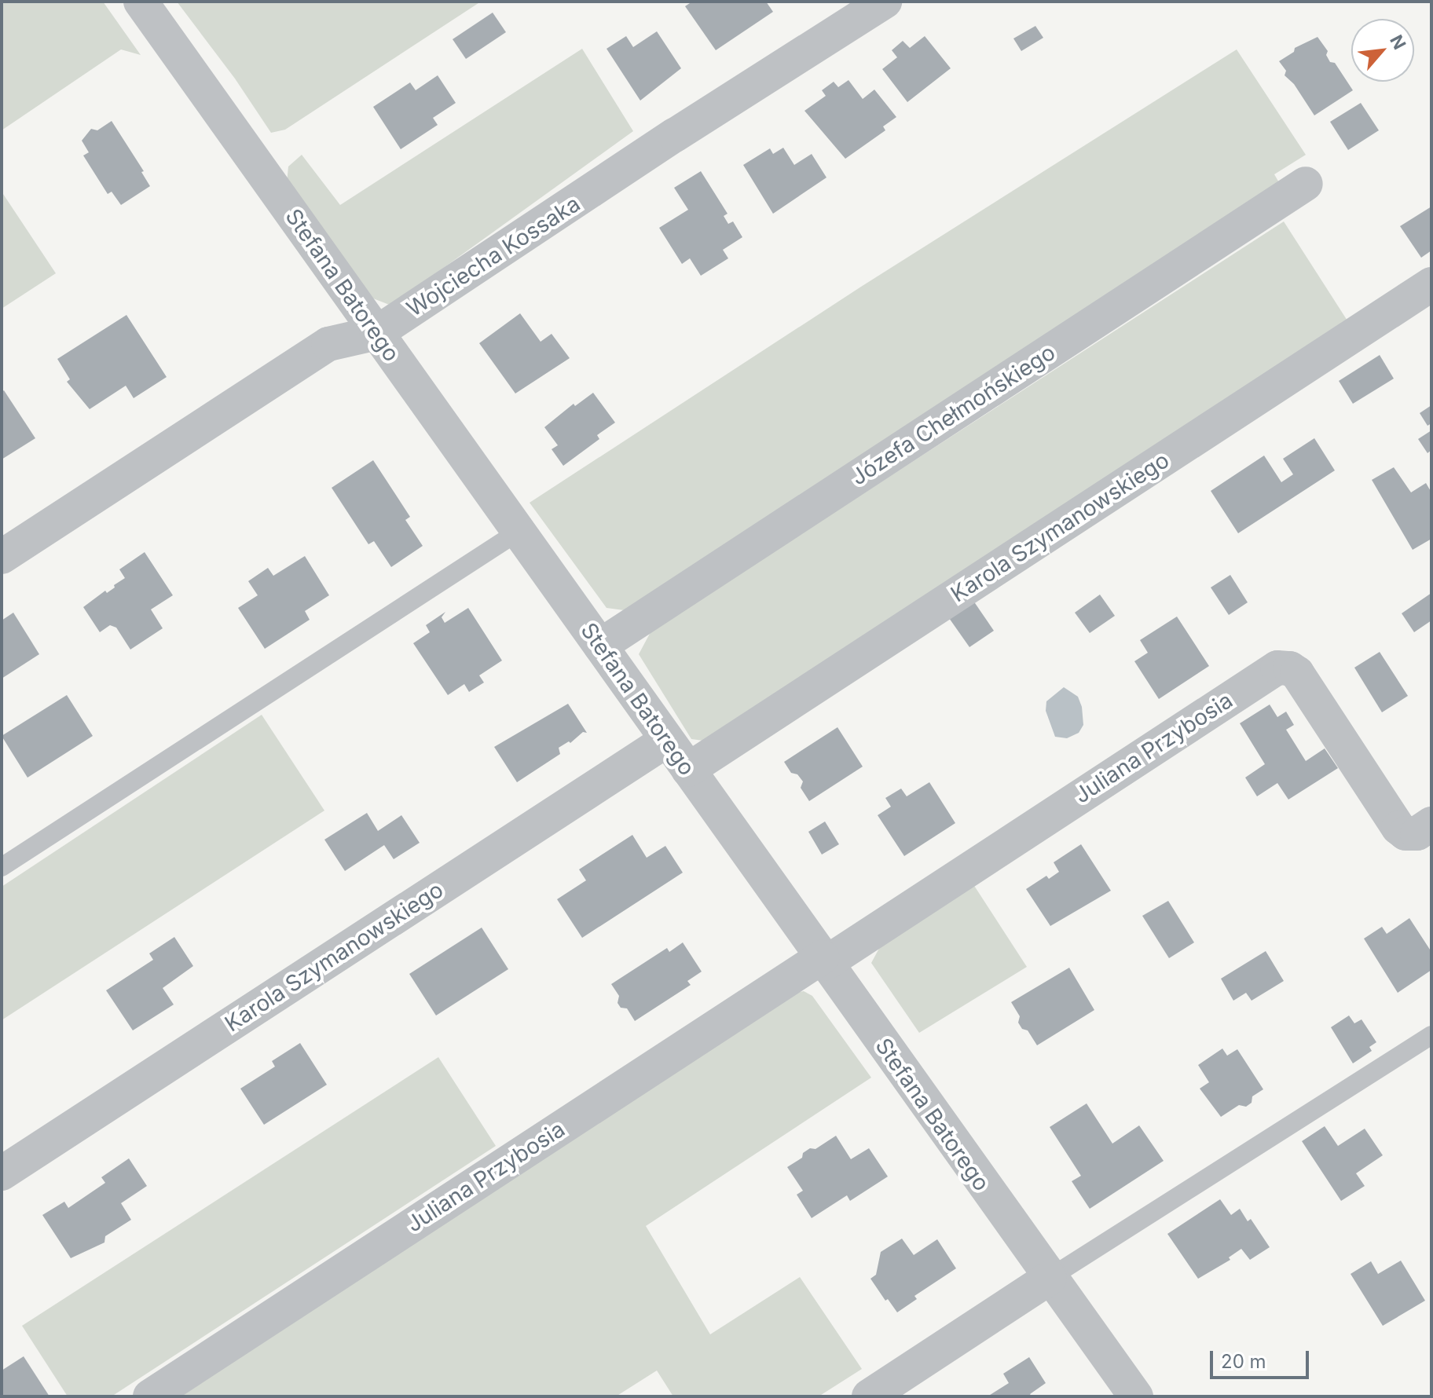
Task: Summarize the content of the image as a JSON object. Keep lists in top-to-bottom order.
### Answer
{
  "streets": {
    "street": [
      "Wojciecha Kossaka",
      "Stefana Batorego",
      "Józefa Chełmońskiego",
      "Karola Szymanowskiego",
      "Juliana Przybosia"
    ]
  },
  "crossings": [
    ["Wojciecha Kossaka", "Stefana Batorego"],
    ["Stefana Batorego", "Józefa Chełmońskiego"],
    ["Stefana Batorego", "Karola Szymanowskiego"],
    ["Stefana Batorego", "Juliana Przybosia"]
  ],
  "scale_bar": "20 m",
  "north": "top right"
}
